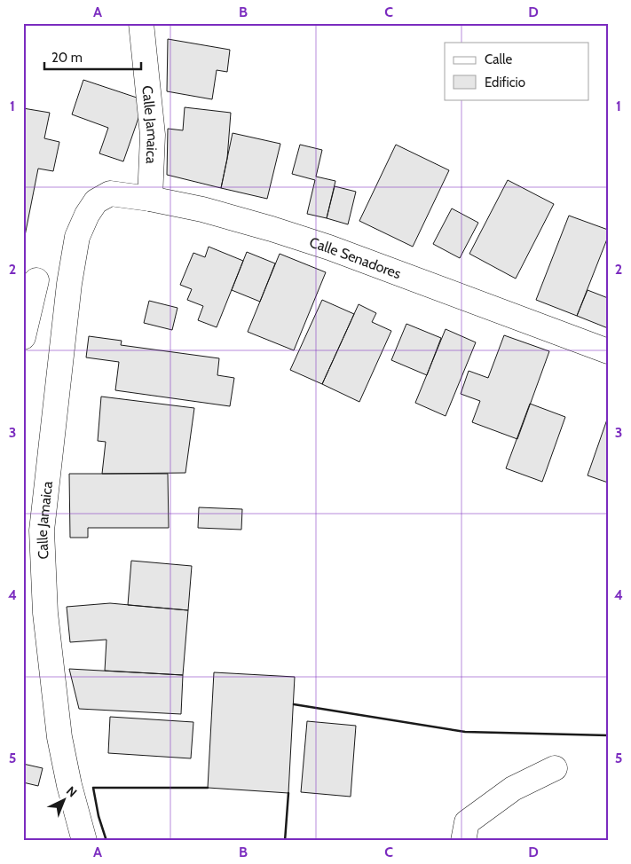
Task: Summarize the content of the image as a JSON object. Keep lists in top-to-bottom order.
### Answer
{
  "streets": {
    "street": ["Calle Jamaica", "Calle Senadores"]
  },
  "crossings": [
    ["Calle Jamaica", "Calle Senadores"]
  ],
  "legend": ["Calle", "Edificio"],
  "scale_bar": "20 m",
  "north": "top right",
  "grid": {
    "columns": [
      "A",
      "B",
      "C",
      "D"
    ],
    "rows": [
      "1",
      "2",
      "3",
      "4",
      "5"
    ]
  }
}
